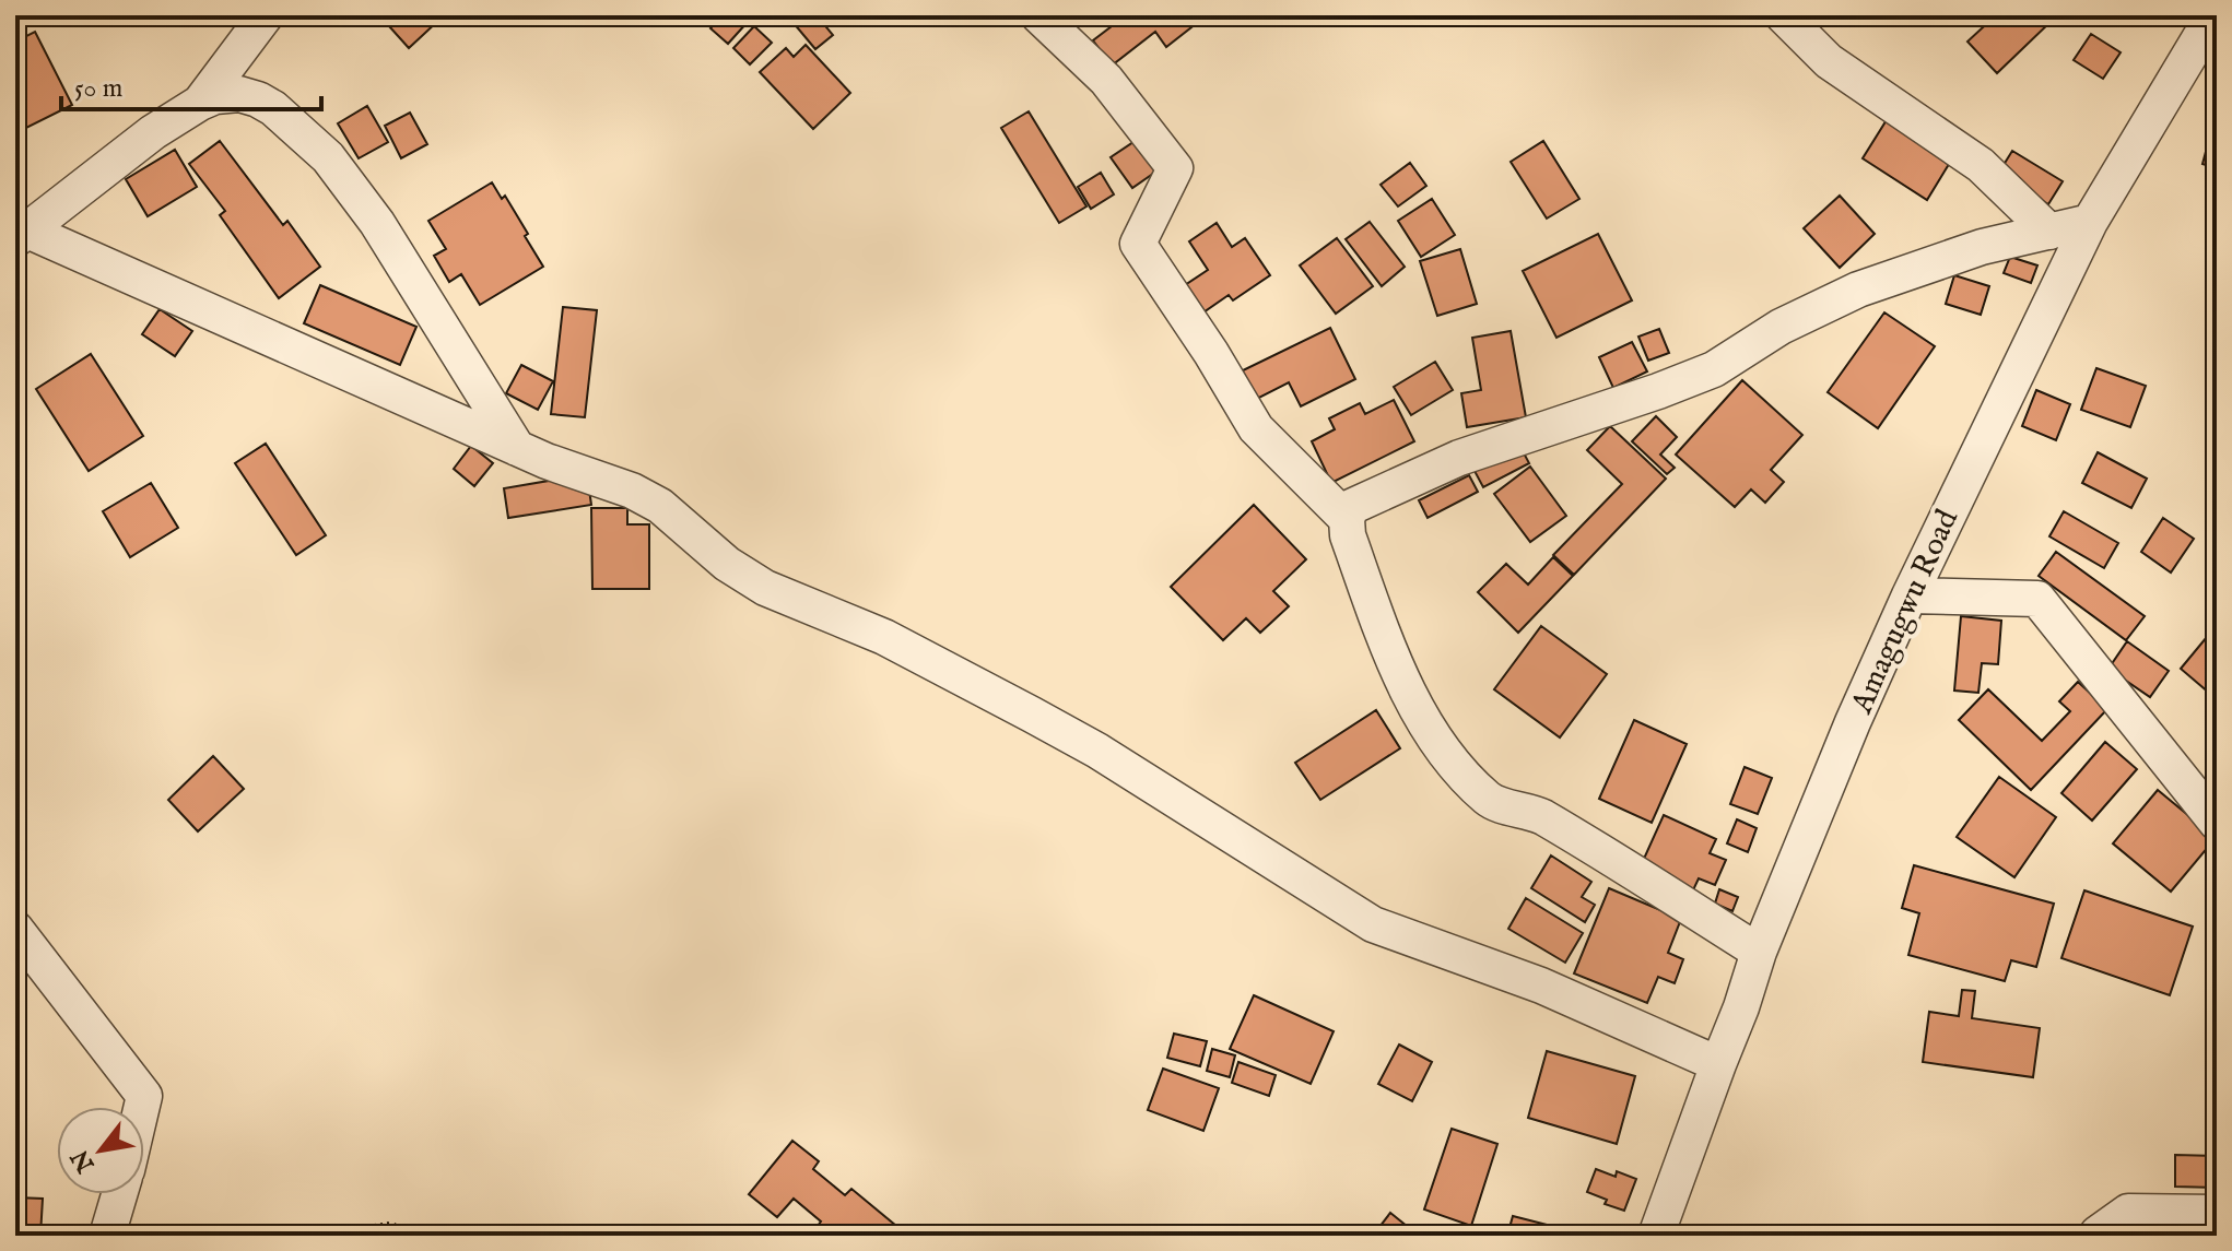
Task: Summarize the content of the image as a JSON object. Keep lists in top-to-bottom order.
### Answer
{
  "streets": {
    "street": ["Amagugwu Road"]
  },
  "scale_bar": "50 m",
  "north": "bottom left"
}
